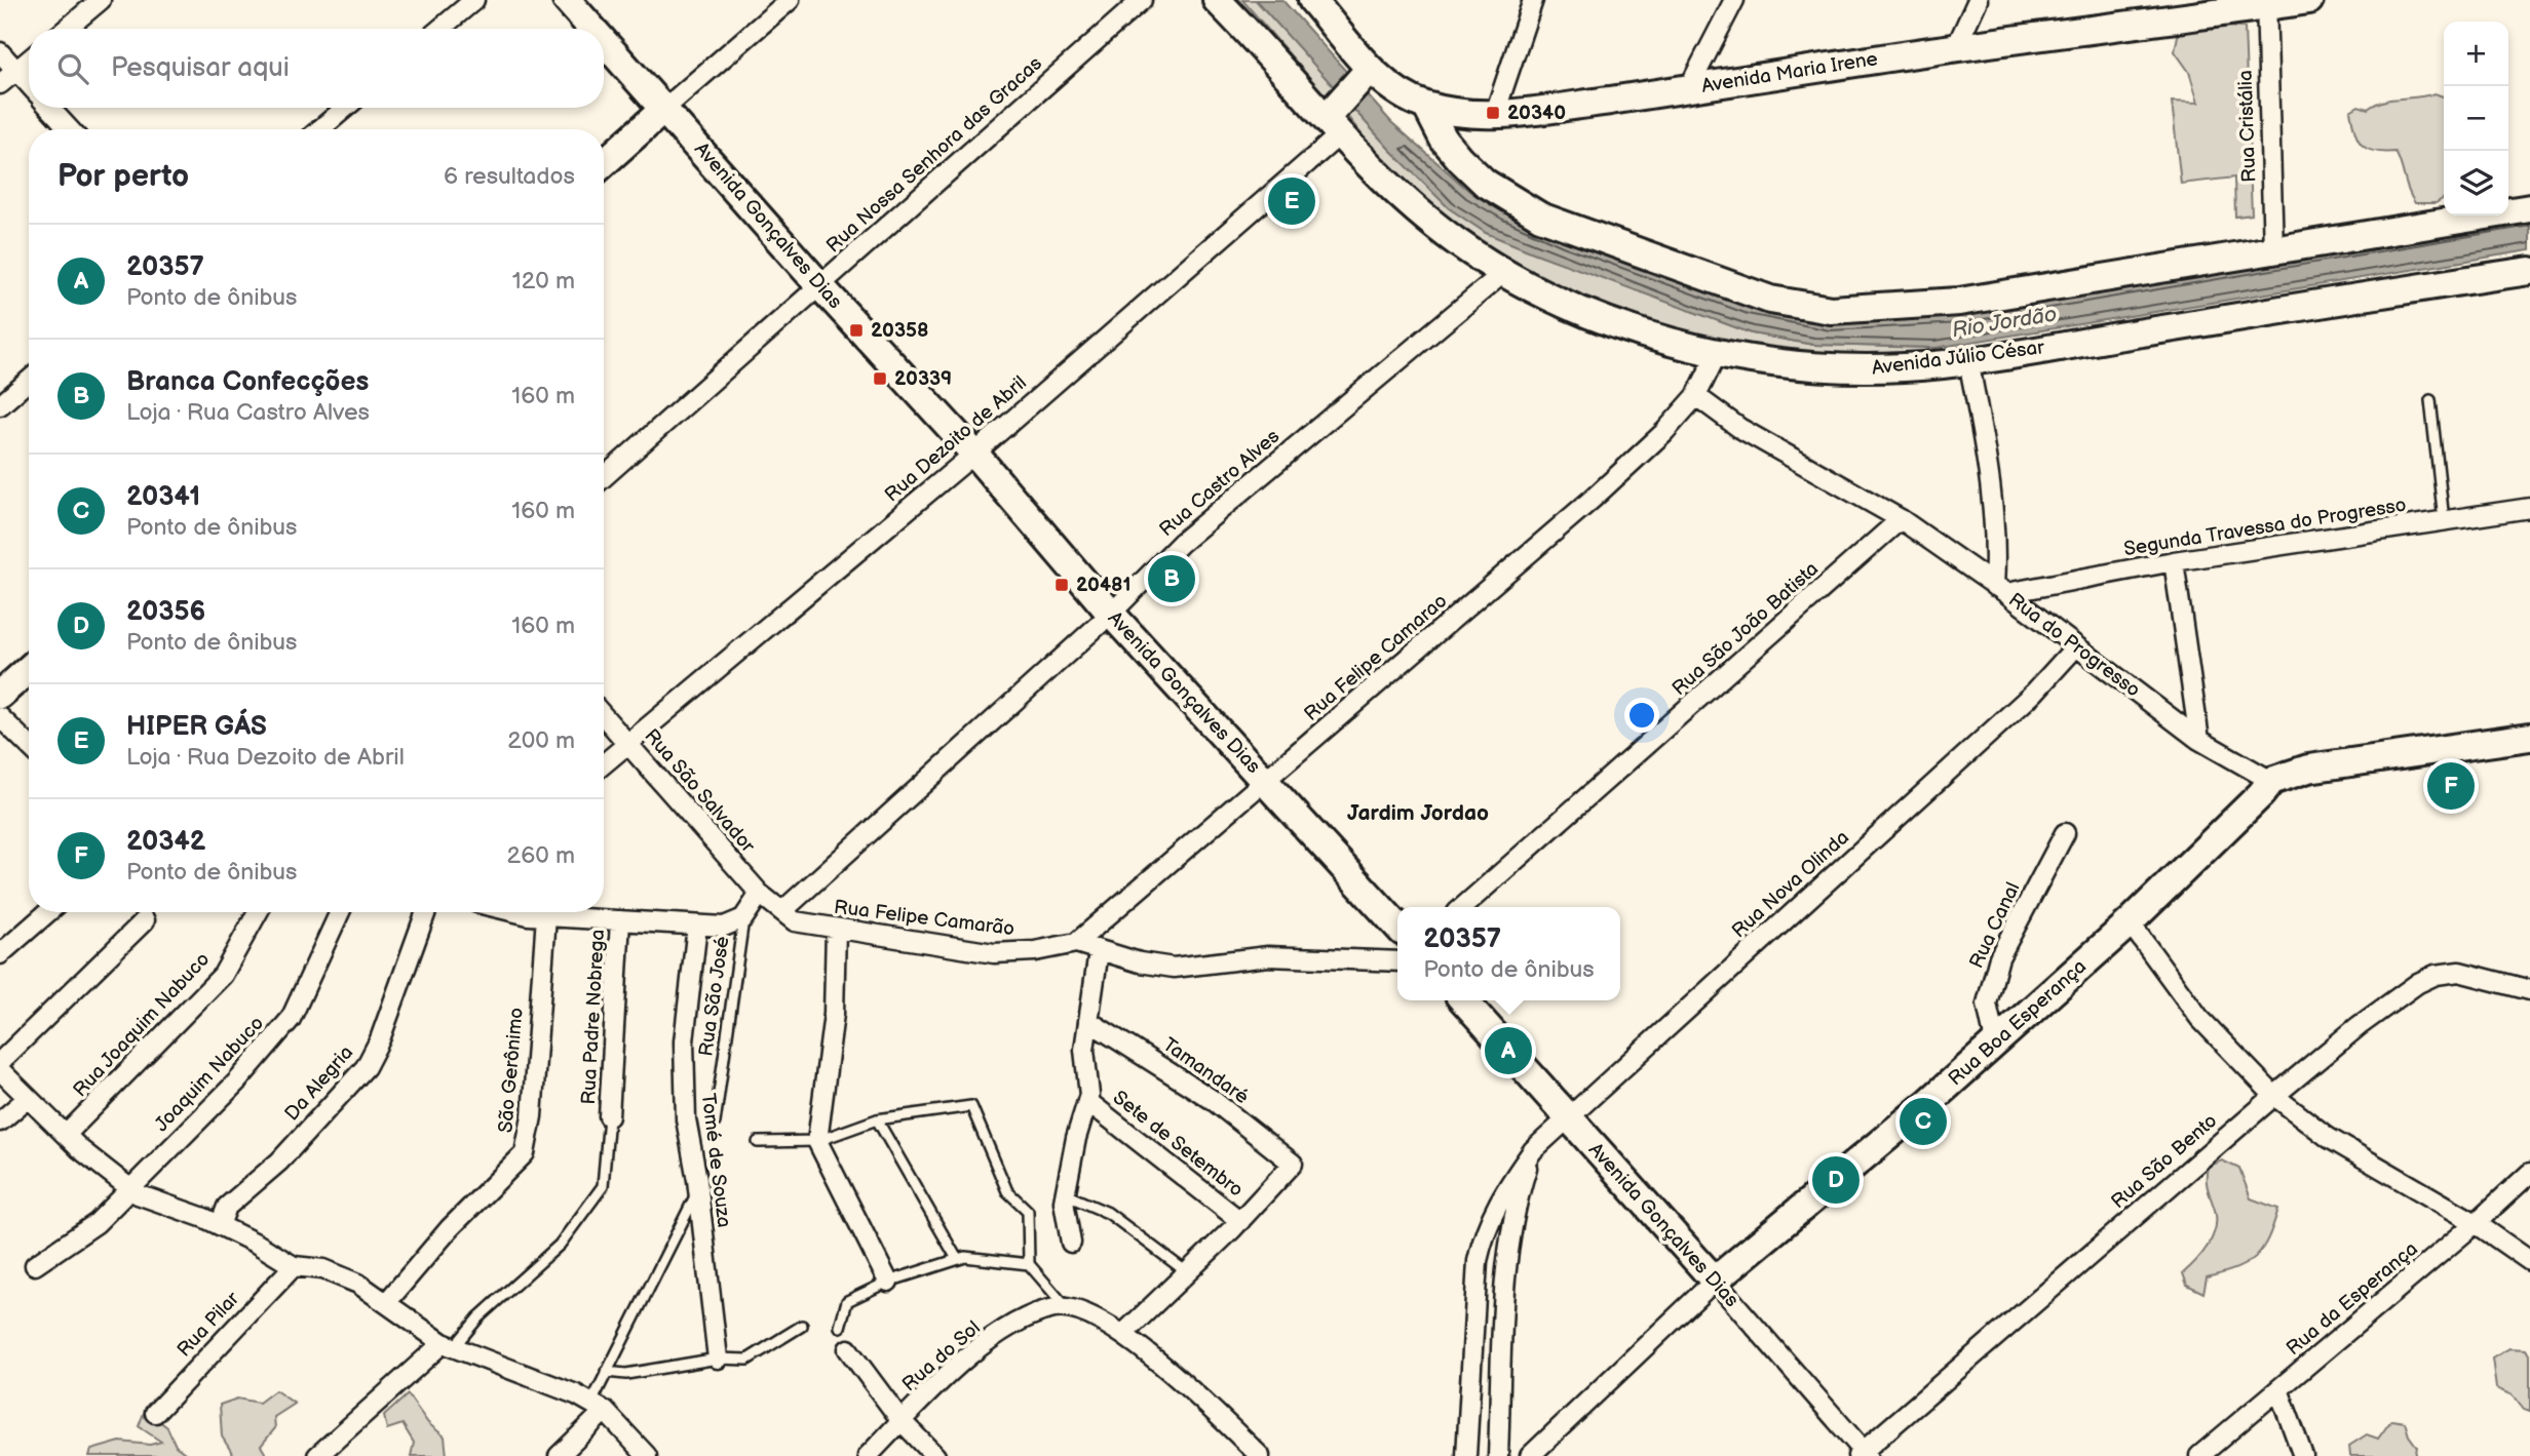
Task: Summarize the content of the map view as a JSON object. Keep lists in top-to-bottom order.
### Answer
{
  "streets": {
    "street": [
      "Avenida Maria Irene",
      "Rua Cristália",
      "Rua Nossa Senhora das Gracas",
      "Avenida Gonçalves Dias",
      "Avenida Júlio César",
      "Rua Dezoito de Abril",
      "Rua Castro Alves",
      "Segunda Travessa do Progresso",
      "Rua São João Batista",
      "Rua do Progresso",
      "Rua Felipe Camarao",
      "Rua São Salvador",
      "Rua Nova Olinda",
      "Rua Felipe Camarão",
      "Rua Canal",
      "Rua Padre Nobrega",
      "Rua Boa Esperança",
      "Rua Joaquim Nabuco",
      "São Gerônimo",
      "Tamandaré",
      "Joaquim Nabuco",
      "Da Alegria",
      "Sete de Setembro",
      "Tomé de Souza",
      "Rua São Bento",
      "Rua da Esperança",
      "Rua Pilar",
      "Rua do Sol"
    ],
    "lane": ["Rua São José"]
  },
  "crossings": [
    ["Avenida Maria Irene", "Rua Cristália"],
    ["Rua Nossa Senhora das Gracas", "Avenida Gonçalves Dias"],
    ["Avenida Gonçalves Dias", "Rua Dezoito de Abril"],
    ["Avenida Gonçalves Dias", "Rua Castro Alves"],
    ["Avenida Gonçalves Dias", "Rua Felipe Camarao"],
    ["Avenida Gonçalves Dias", "Rua Nova Olinda"],
    ["Avenida Gonçalves Dias", "Rua Boa Esperança"],
    ["Avenida Gonçalves Dias", "Rua São Bento"],
    ["Avenida Júlio César", "Rua Dezoito de Abril"],
    ["Avenida Júlio César", "Rua Castro Alves"],
    ["Rua Dezoito de Abril", "Rua São Salvador"],
    ["Rua Castro Alves", "Rua São Salvador"],
    ["Rua Castro Alves", "Rua Felipe Camarão"],
    ["Segunda Travessa do Progresso", "Rua do Progresso"],
    ["Rua São João Batista", "Rua do Progresso"],
    ["Rua do Progresso", "Rua Felipe Camarao"],
    ["Rua do Progresso", "Rua Nova Olinda"],
    ["Rua do Progresso", "Rua Boa Esperança"],
    ["Rua Felipe Camarao", "Rua Felipe Camarão"],
    ["Rua São Salvador", "Rua Felipe Camarão"],
    ["Rua Canal", "Rua Boa Esperança"],
    ["Tamandaré", "Sete de Setembro"]
  ],
  "districts": ["Jardim Jordao"],
  "water": ["Rio Jordão"],
  "places": {
    "transit": [
      "20340",
      "20358",
      "20339",
      "20481"
    ]
  },
  "page": {
    "map_buttons": ["+", "−"],
    "search": "Pesquisar aqui",
    "heading": ["Por perto", "6 resultados"],
    "pins": [
      "E",
      "B",
      "F",
      "A",
      "C",
      "D"
    ],
    "list": [
      {
        "mark": "A",
        "name": "20357",
        "note": "Ponto de ônibus",
        "value": "120 m"
      },
      {
        "mark": "B",
        "name": "Branca Confecções",
        "note": "Loja · Rua Castro Alves",
        "value": "160 m"
      },
      {
        "mark": "C",
        "name": "20341",
        "note": "Ponto de ônibus",
        "value": "160 m"
      },
      {
        "mark": "D",
        "name": "20356",
        "note": "Ponto de ônibus",
        "value": "160 m"
      },
      {
        "mark": "E",
        "name": "HIPER GÁS",
        "note": "Loja · Rua Dezoito de Abril",
        "value": "200 m"
      },
      {
        "mark": "F",
        "name": "20342",
        "note": "Ponto de ônibus",
        "value": "260 m"
      }
    ],
    "popup": ["20357", "Ponto de ônibus"]
  }
}
